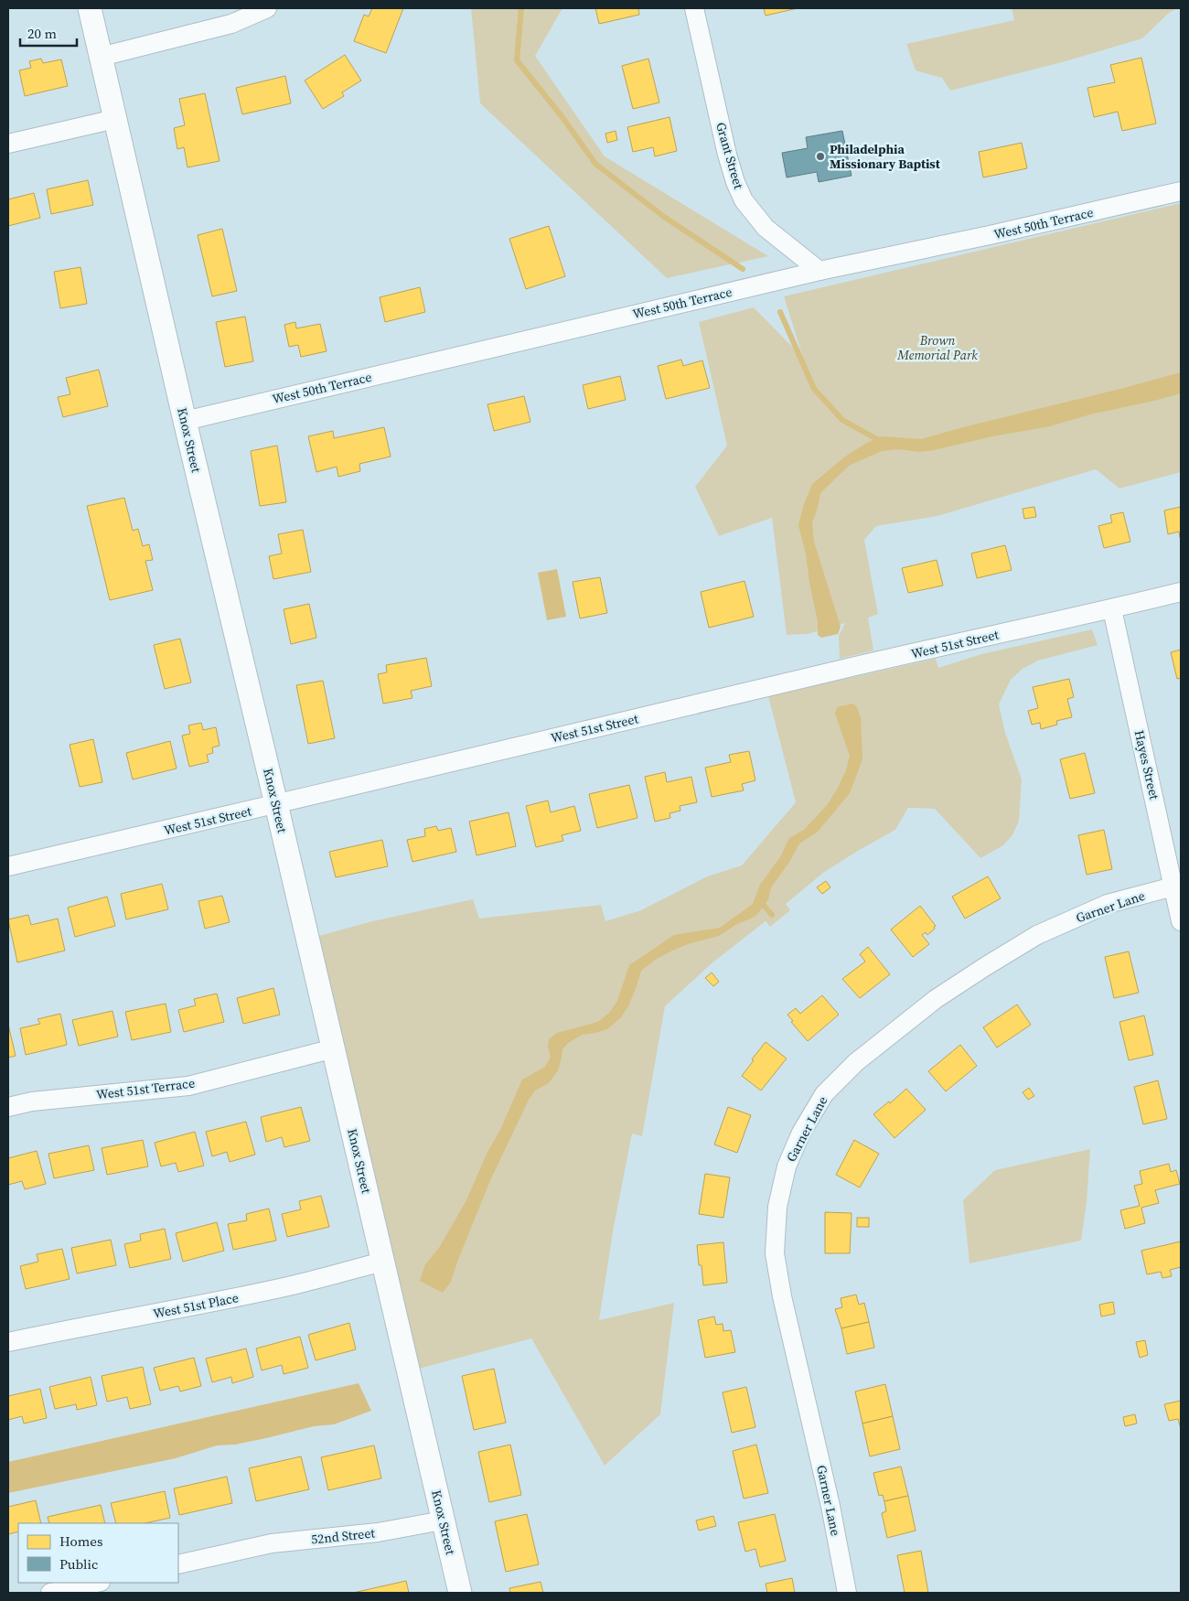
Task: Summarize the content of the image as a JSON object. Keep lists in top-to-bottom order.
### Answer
{
  "streets": {
    "street": [
      "Grant Street",
      "West 50th Terrace",
      "Knox Street",
      "West 51st Street",
      "Hayes Street",
      "Garner Lane",
      "West 51st Terrace",
      "West 51st Place",
      "52nd Street"
    ]
  },
  "crossings": [
    ["Grant Street", "West 50th Terrace"],
    ["West 50th Terrace", "Knox Street"],
    ["Knox Street", "West 51st Street"],
    ["Knox Street", "West 51st Terrace"],
    ["Knox Street", "West 51st Place"],
    ["Knox Street", "52nd Street"],
    ["West 51st Street", "Hayes Street"],
    ["Hayes Street", "Garner Lane"]
  ],
  "parks": ["Brown Memorial Park"],
  "places": ["Philadelphia Missionary Baptist"],
  "legend": ["Homes", "Public"],
  "scale_bar": "20 m"
}
